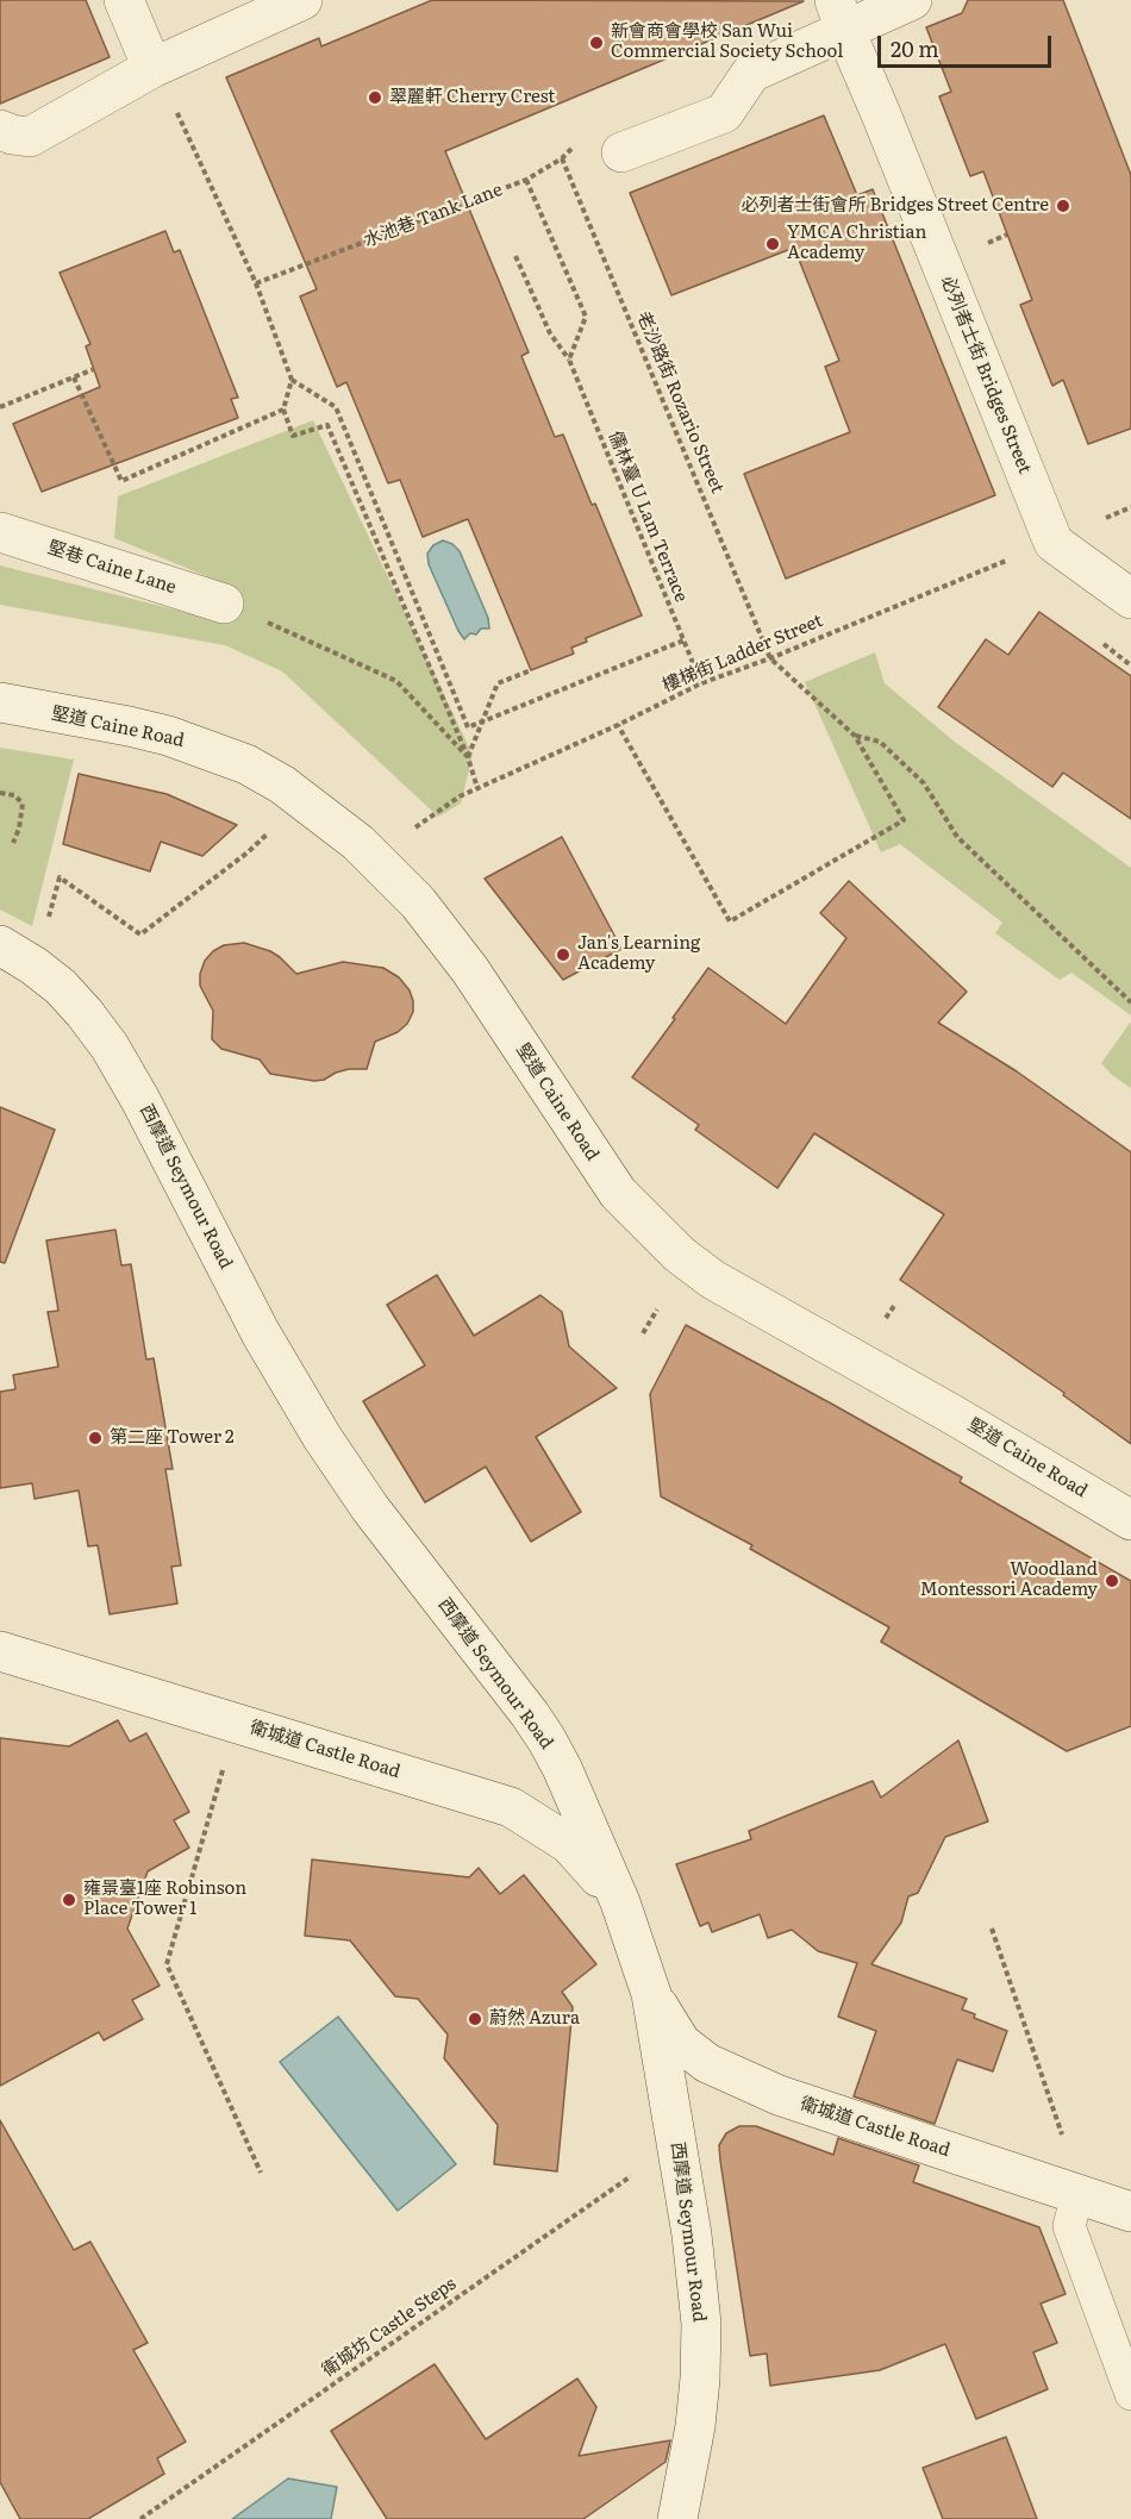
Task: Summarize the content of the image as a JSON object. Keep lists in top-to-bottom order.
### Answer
{
  "streets": {
    "street": [
      "必列者士街 Bridges Street",
      "堅巷 Caine Lane",
      "堅道 Caine Road",
      "西摩道 Seymour Road",
      "衛城道 Castle Road"
    ],
    "path": [
      "水池巷 Tank Lane",
      "老沙路街 Rozario Street",
      "儒林臺 U Lam Terrace",
      "樓梯街 Ladder Street",
      "衛城坊 Castle Steps"
    ]
  },
  "crossings": [
    ["水池巷 Tank Lane", "老沙路街 Rozario Street"],
    ["老沙路街 Rozario Street", "樓梯街 Ladder Street"],
    ["儒林臺 U Lam Terrace", "樓梯街 Ladder Street"],
    ["西摩道 Seymour Road", "衛城道 Castle Road"]
  ],
  "places": [
    "新會商會學校 San Wui Commercial Society School",
    "翠麗軒 Cherry Crest",
    "必列者士街會所 Bridges Street Centre",
    "YMCA Christian Academy",
    "Jan's Learning Academy",
    "第二座 Tower 2",
    "Woodland Montessori Academy",
    "雍景臺1座 Robinson Place Tower 1",
    "蔚然 Azura"
  ],
  "scale_bar": "20 m"
}
